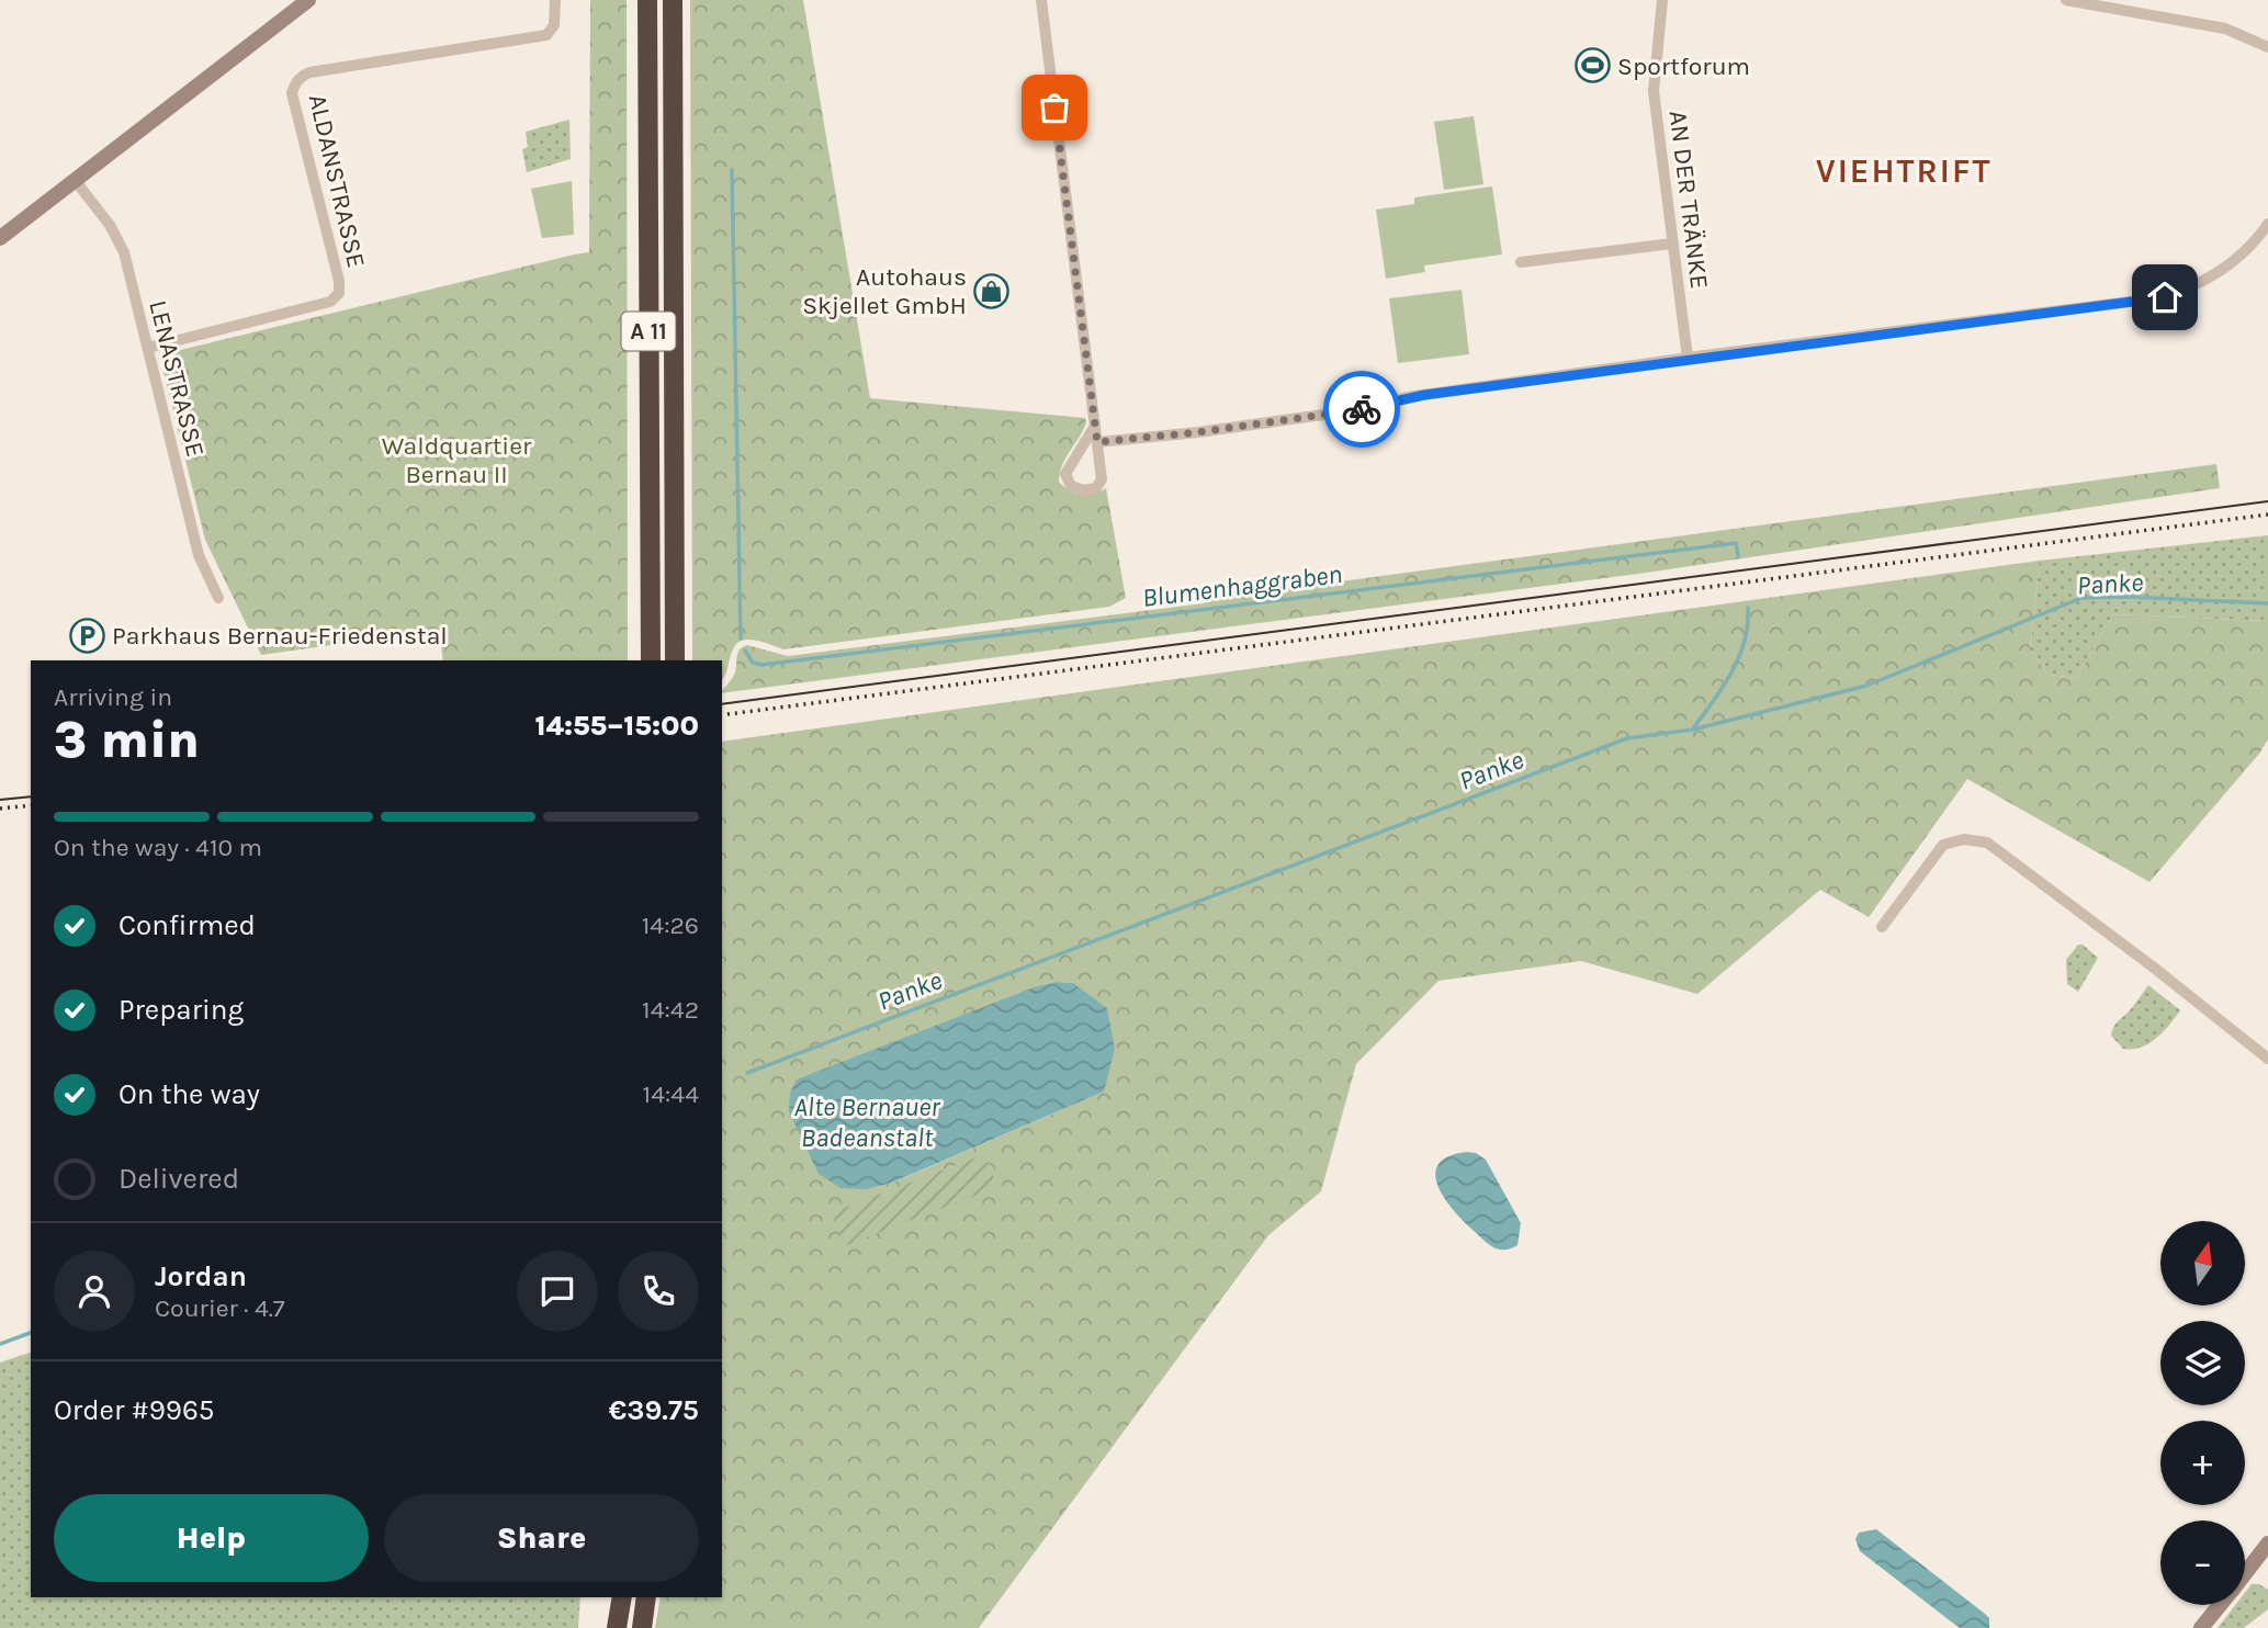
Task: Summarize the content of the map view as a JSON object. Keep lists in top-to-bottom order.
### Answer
{
  "streets": {
    "highway": ["A 11"],
    "street": ["ALDANSTRASSE", "AN DER TRÄNKE", "LENASTRASSE"]
  },
  "crossings": [
    ["ALDANSTRASSE", "LENASTRASSE"]
  ],
  "districts": ["VIEHTRIFT"],
  "water": ["Panke", "Blumenhaggraben", "Alte Bernauer Badeanstalt"],
  "parks": ["Waldquartier Bernau II"],
  "places": {
    "sports": ["Sportforum"],
    "shop": ["Autohaus Skjellet GmbH"],
    "parking": ["Parkhaus Bernau-Friedenstal"]
  },
  "north": "top",
  "page": {
    "heading": ["3 min", "Arriving in", "14:55–15:00"],
    "panel": [
      "Jordan",
      "Courier · 4.7",
      "Order #9965",
      "€39.75"
    ],
    "bar": "On the way · 410 m",
    "list": [
      ["Confirmed", "14:26"],
      ["Preparing", "14:42"],
      ["On the way", "14:44"],
      "Delivered"
    ],
    "map_buttons": ["+", "−"],
    "buttons": ["Help", "Share"]
  }
}
